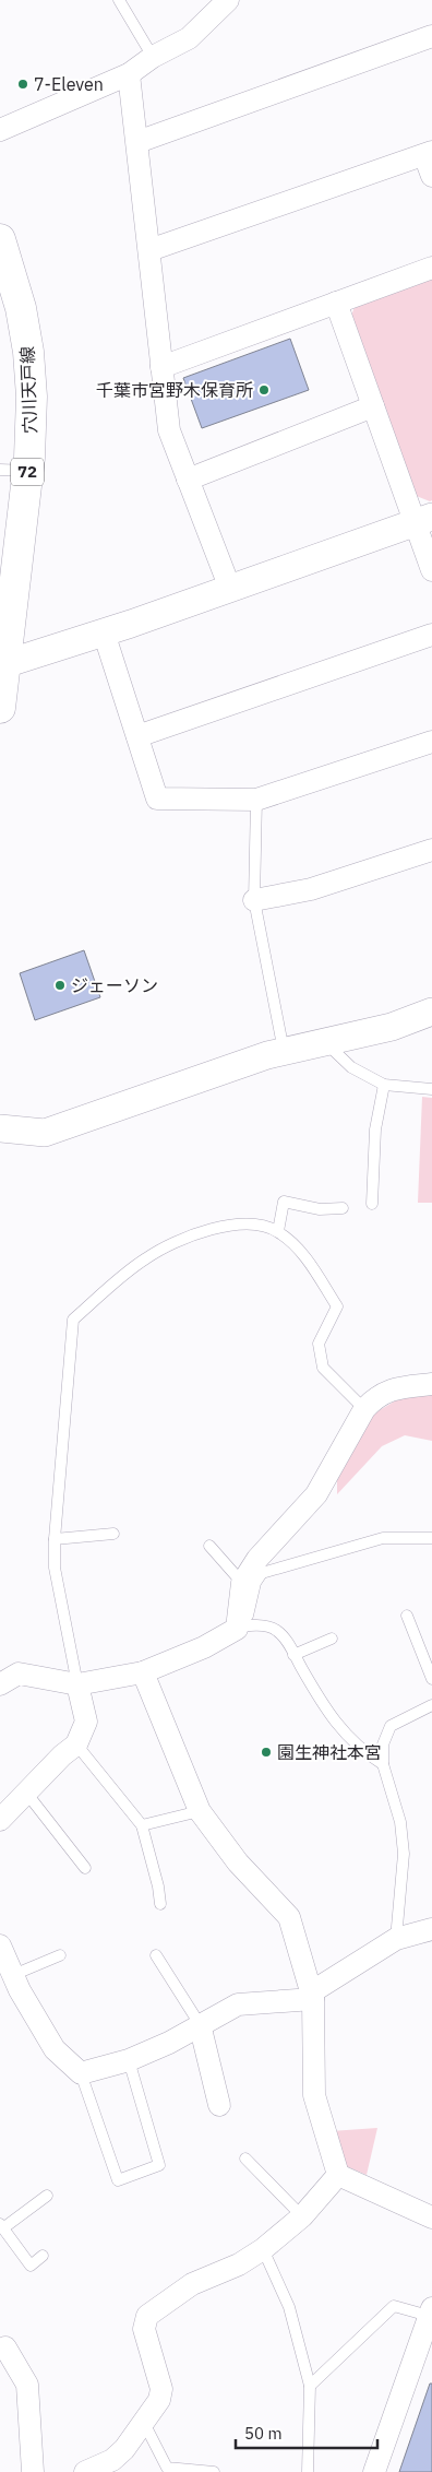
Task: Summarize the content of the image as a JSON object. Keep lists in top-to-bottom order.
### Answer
{
  "streets": {
    "main road": ["穴川天戸線", "72"]
  },
  "places": [
    "7-Eleven",
    "千葉市宮野木保育所",
    "ジェーソン",
    "園生神社本宮"
  ],
  "scale_bar": "50 m"
}
